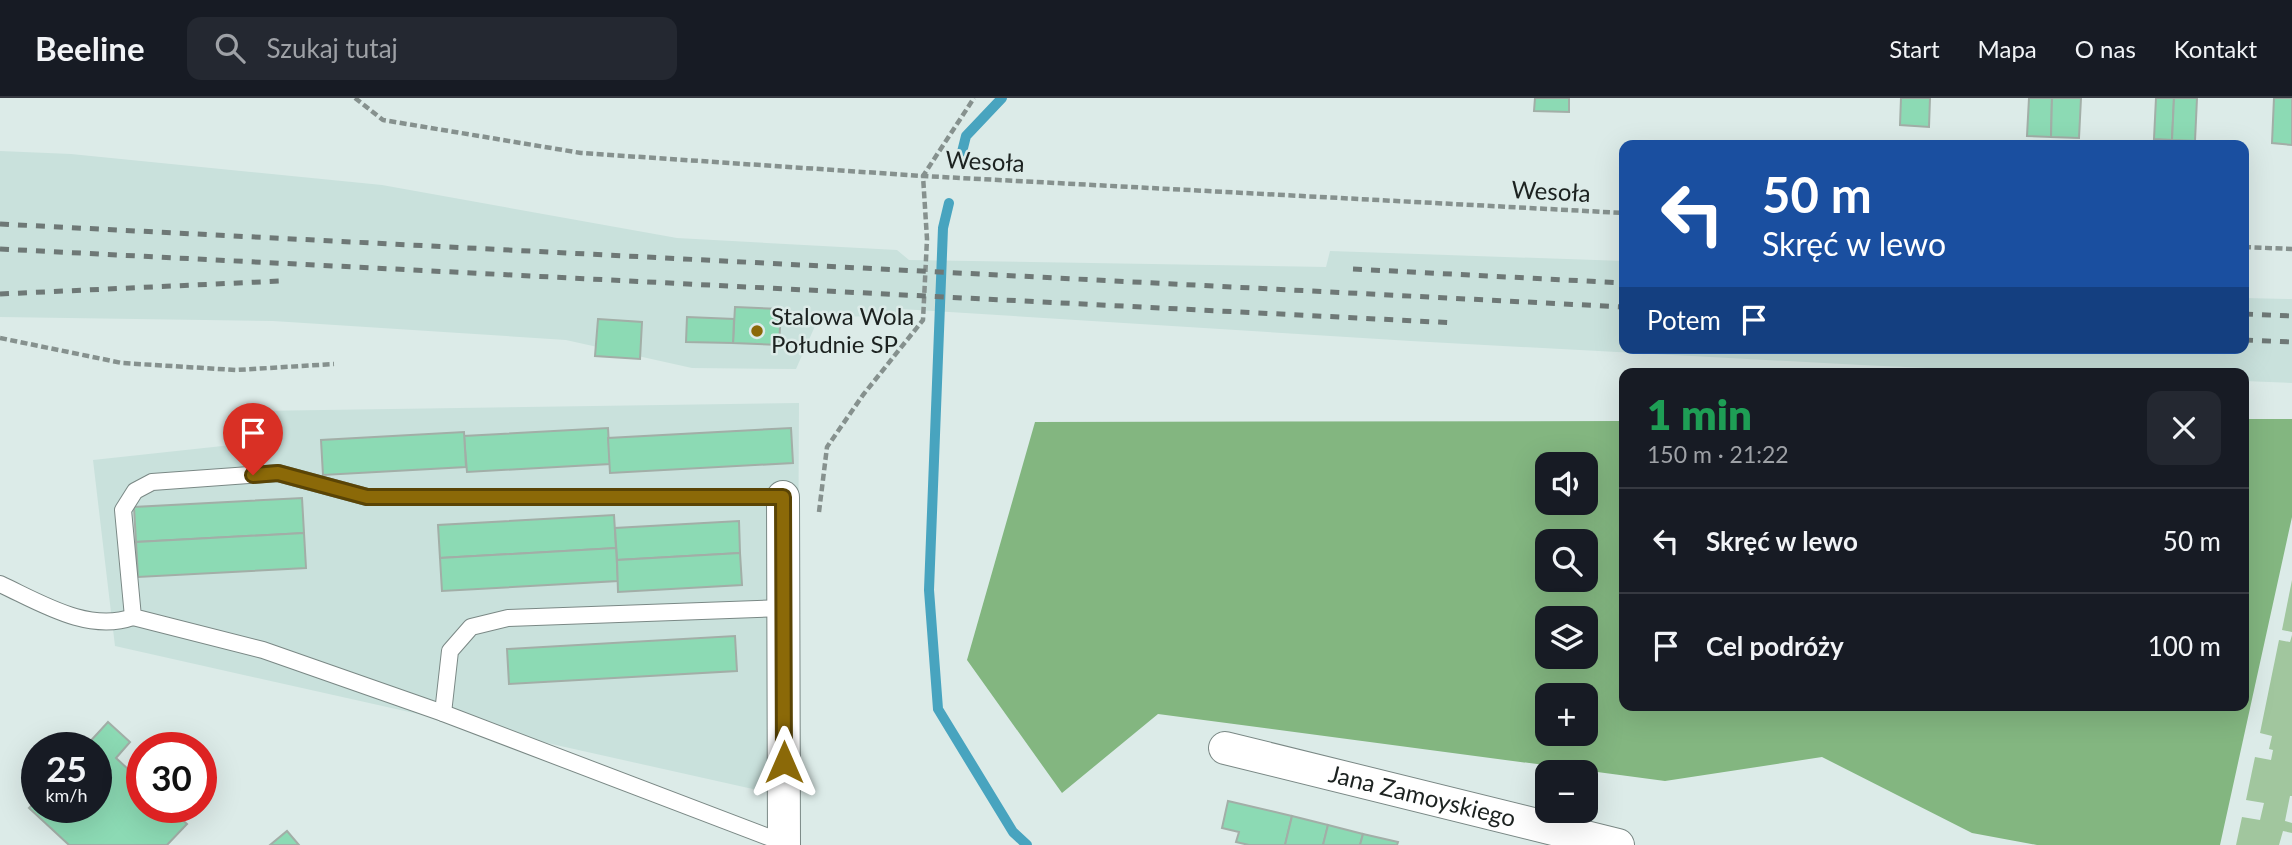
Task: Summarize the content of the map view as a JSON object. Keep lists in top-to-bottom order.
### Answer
{
  "streets": {
    "street": ["Jana Zamoyskiego"],
    "path": ["Wesoła"]
  },
  "places": ["Stalowa Wola Południe SP"],
  "page": {
    "header": "Beeline",
    "search": "Szukaj tutaj",
    "nav": [
      "Start",
      "Mapa",
      "O nas",
      "Kontakt"
    ],
    "turn": ["50 m", "Skręć w lewo"],
    "then": "Potem",
    "heading": ["1 min", "150 m · 21:22"],
    "map_buttons": ["+", "−"],
    "list": [
      {
        "name": "Skręć w lewo",
        "value": "50 m"
      },
      {
        "name": "Cel podróży",
        "value": "100 m"
      }
    ],
    "speed": "25 km/h",
    "limit": "30"
  }
}
